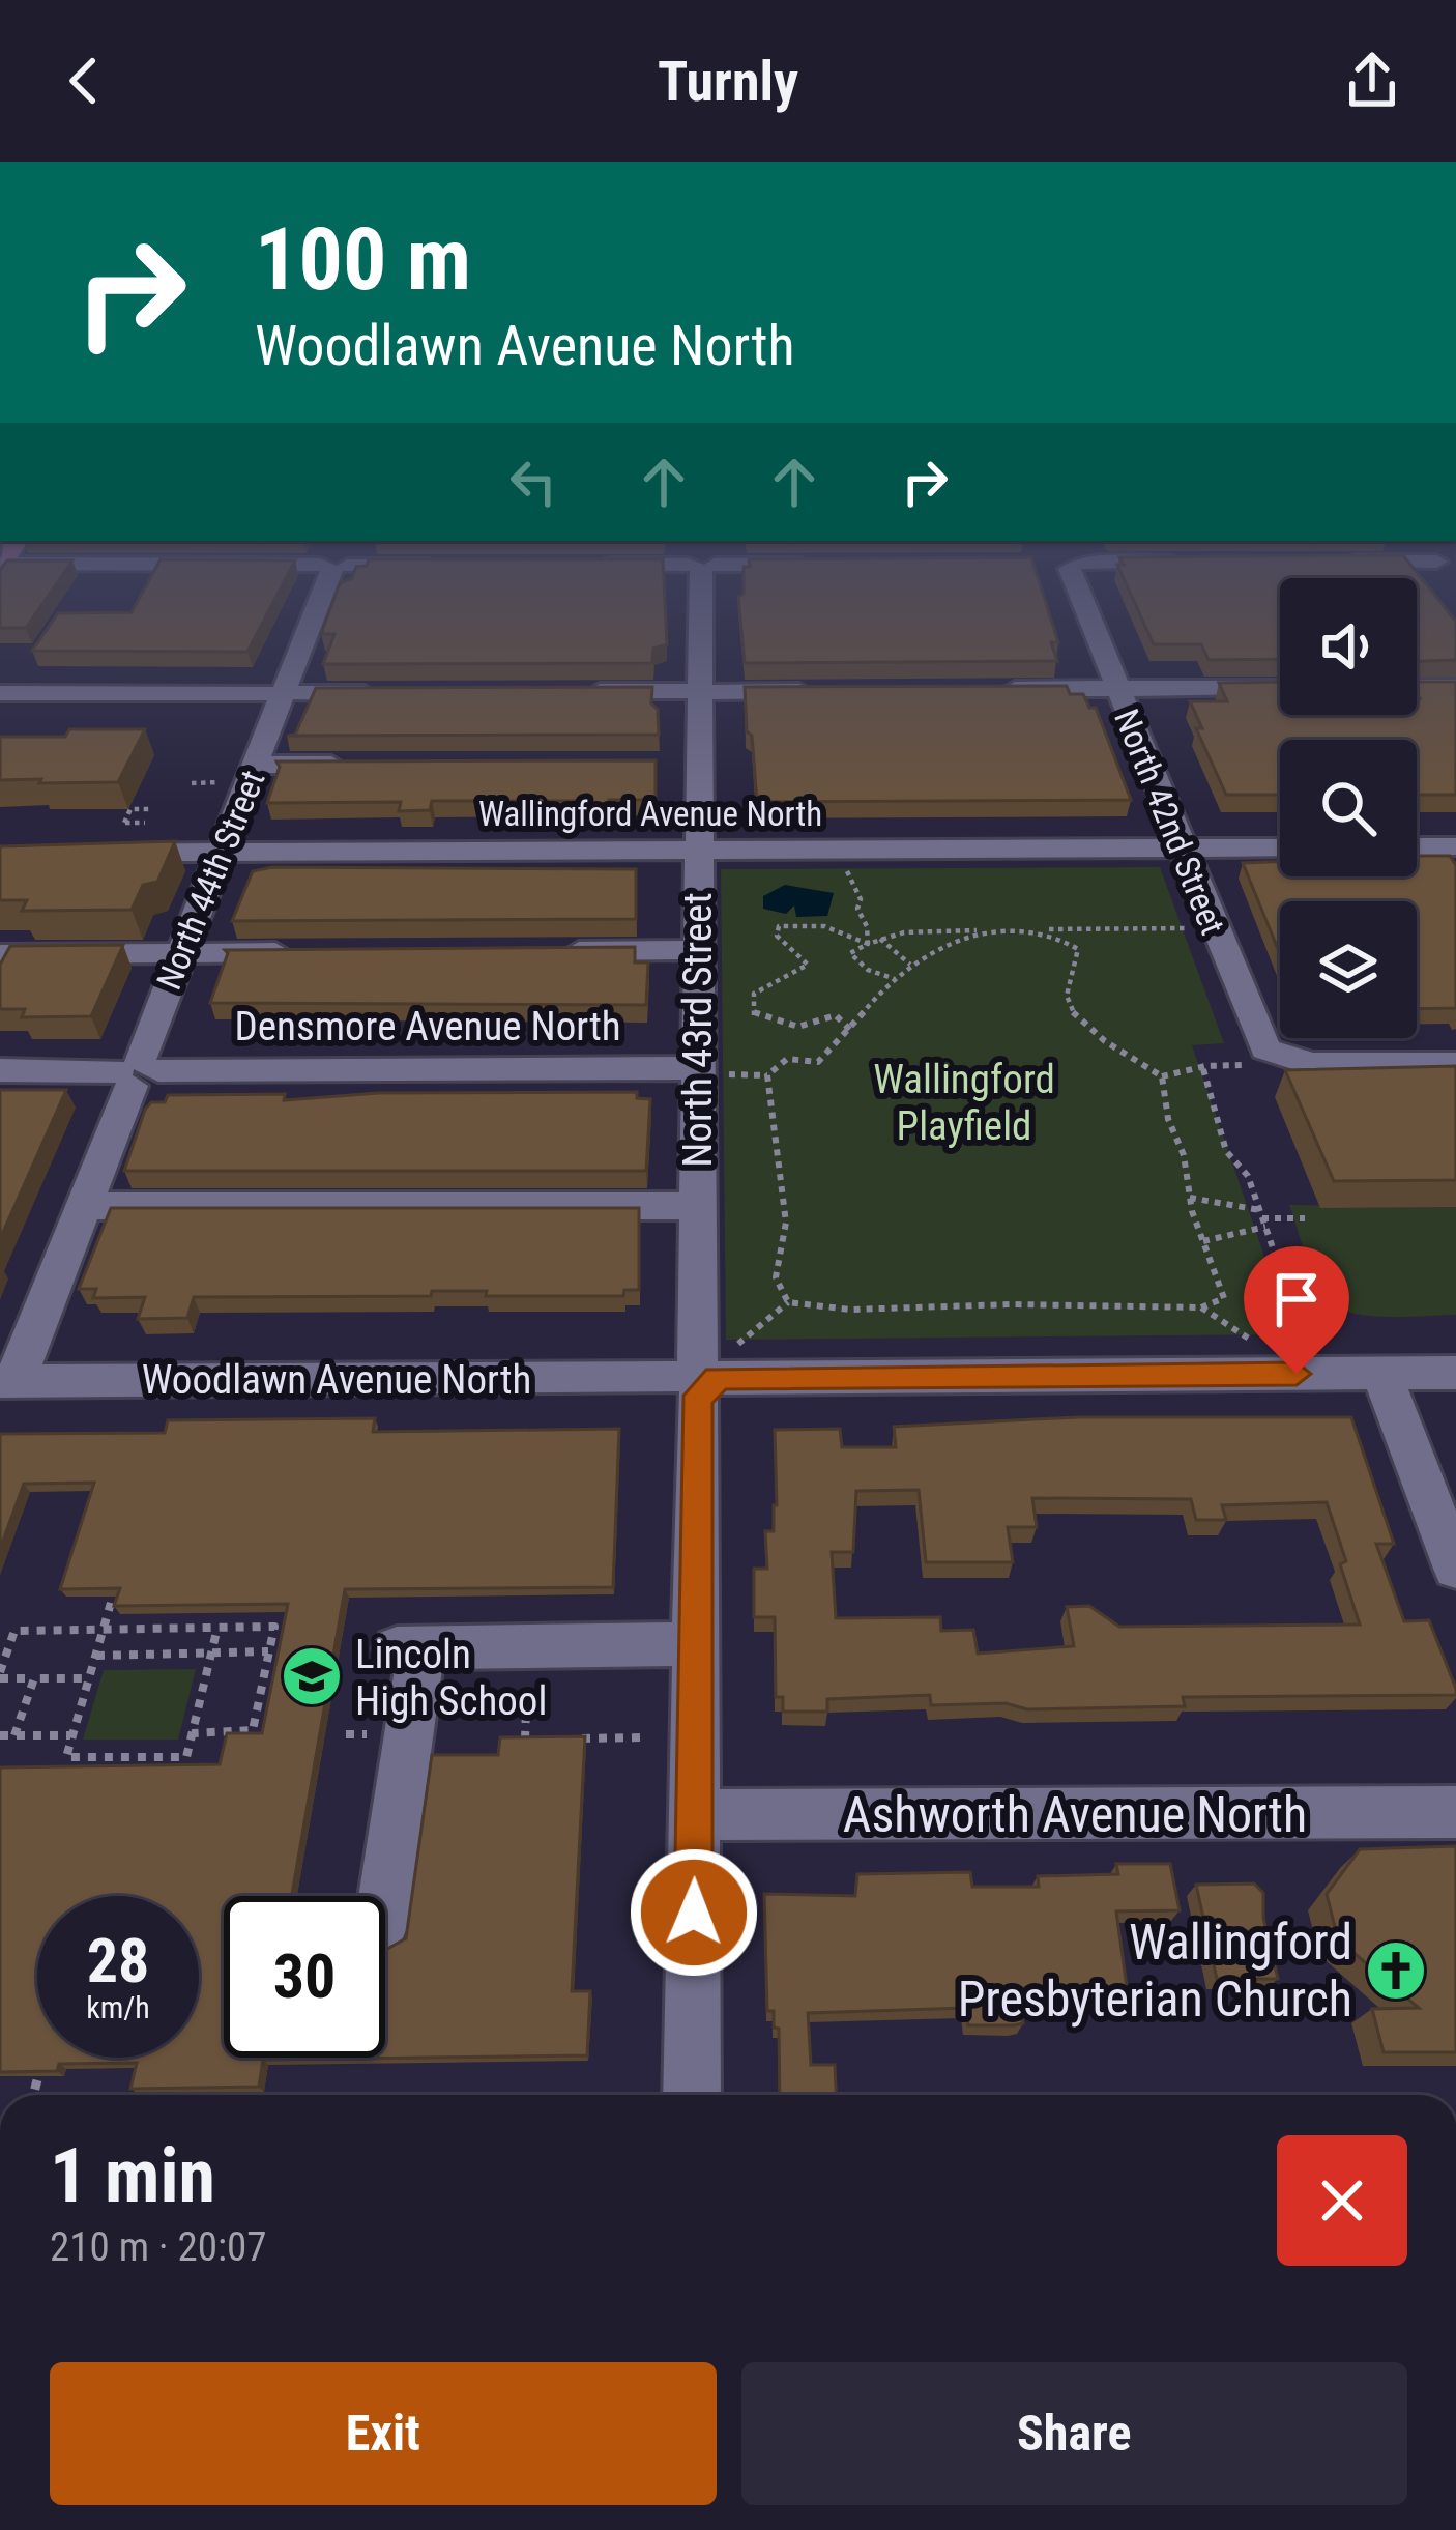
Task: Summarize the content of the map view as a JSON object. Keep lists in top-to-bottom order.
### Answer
{
  "streets": {
    "street": [
      "Wallingford Avenue North",
      "North 42nd Street",
      "North 44th Street",
      "Densmore Avenue North",
      "North 43rd Street",
      "Woodlawn Avenue North",
      "Ashworth Avenue North"
    ]
  },
  "crossings": [
    ["Wallingford Avenue North", "North 42nd Street"],
    ["Wallingford Avenue North", "North 44th Street"],
    ["Wallingford Avenue North", "North 43rd Street"],
    ["North 44th Street", "Densmore Avenue North"],
    ["North 44th Street", "Woodlawn Avenue North"],
    ["Densmore Avenue North", "North 43rd Street"],
    ["North 43rd Street", "Woodlawn Avenue North"],
    ["North 43rd Street", "Ashworth Avenue North"]
  ],
  "parks": ["Wallingford Playfield"],
  "places": {
    "school or university": ["Lincoln High School"],
    "church": ["Wallingford Presbyterian Church"]
  },
  "page": {
    "header": "Turnly",
    "turn": ["100 m", "Woodlawn Avenue North"],
    "speed": "28 km/h",
    "limit": "30",
    "heading": ["1 min", "210 m · 20:07"],
    "buttons": ["Exit", "Share"]
  }
}
